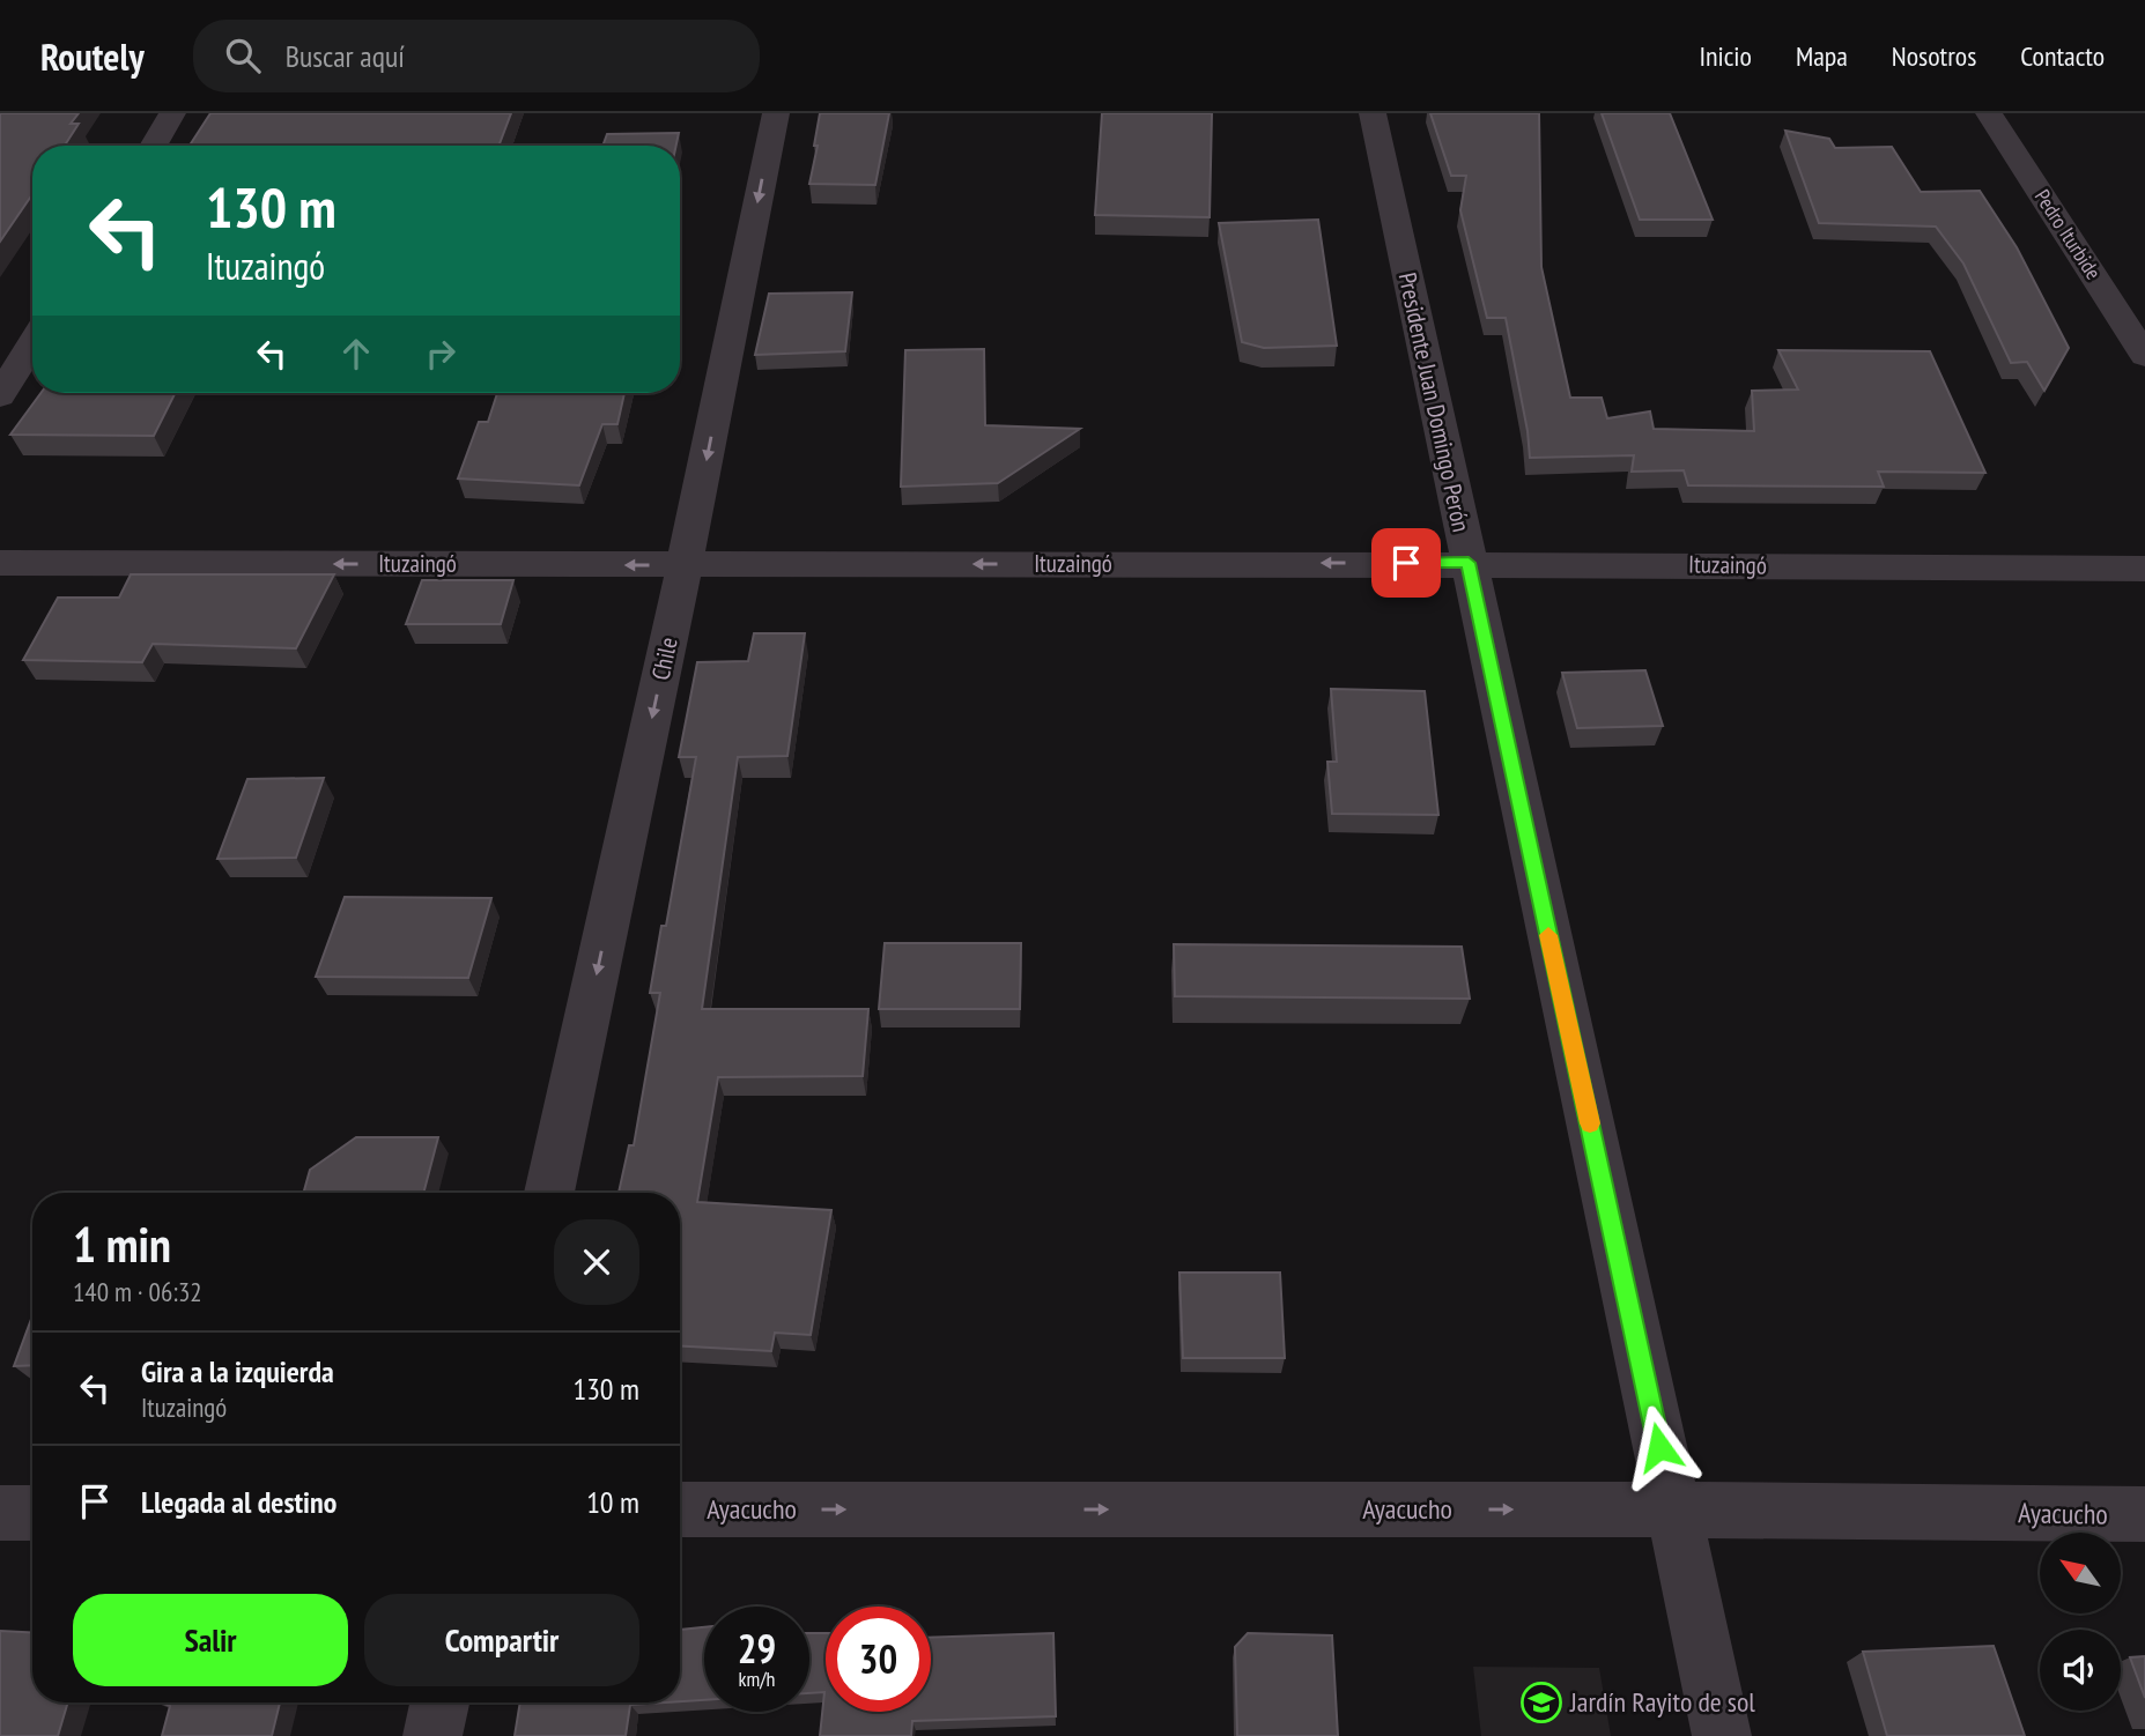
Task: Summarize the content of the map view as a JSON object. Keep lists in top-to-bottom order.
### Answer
{
  "streets": {
    "street": [
      "Pedro Iturbide",
      "Presidente Juan Domingo Perón",
      "Ituzaingó",
      "Chile",
      "Ayacucho"
    ]
  },
  "crossings": [
    ["Presidente Juan Domingo Perón", "Ituzaingó"],
    ["Presidente Juan Domingo Perón", "Ayacucho"],
    ["Ituzaingó", "Chile"]
  ],
  "one_way": ["Ituzaingó", "Chile", "Ayacucho"],
  "places": {
    "school or university": ["Jardín Rayito de sol"]
  },
  "north": "top left",
  "page": {
    "header": "Routely",
    "search": "Buscar aquí",
    "nav": [
      "Inicio",
      "Mapa",
      "Nosotros",
      "Contacto"
    ],
    "turn": ["130 m", "Ituzaingó"],
    "heading": ["1 min", "140 m · 06:32"],
    "list": [
      {
        "name": "Gira a la izquierda",
        "note": "Ituzaingó",
        "value": "130 m"
      },
      {
        "name": "Llegada al destino",
        "value": "10 m"
      }
    ],
    "buttons": ["Salir", "Compartir"],
    "speed": "29 km/h",
    "limit": "30"
  }
}
